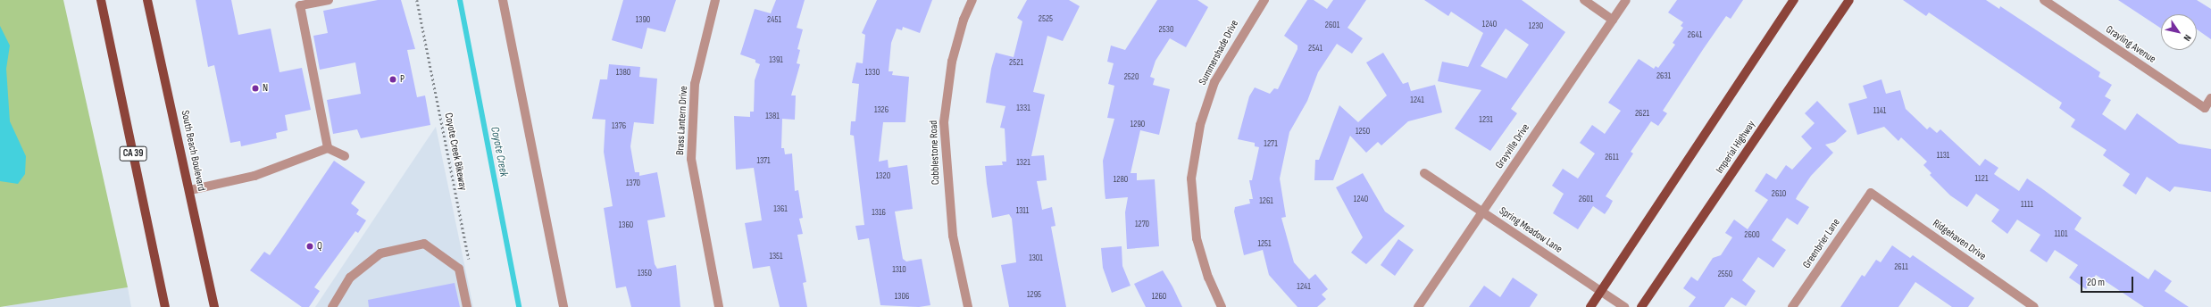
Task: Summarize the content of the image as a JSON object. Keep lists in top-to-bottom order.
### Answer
{
  "streets": {
    "main road": ["Imperial Highway", "South Beach Boulevard", "CA 39"],
    "street": [
      "Grayling Avenue",
      "Summershade Drive",
      "Brass Lantern Drive",
      "Grayville Drive",
      "Cobblestone Road",
      "Spring Meadow Lane",
      "Ridgehaven Drive",
      "Greenbrier Lane"
    ],
    "path": ["Coyote Creek Bikeway"]
  },
  "crossings": [
    ["Grayville Drive", "Spring Meadow Lane"],
    ["Ridgehaven Drive", "Greenbrier Lane"]
  ],
  "water": ["Coyote Creek"],
  "places": ["P", "N", "Q"],
  "house_numbers": [
    "2525",
    "1390",
    "2451",
    "1240",
    "2601",
    "1230",
    "2530",
    "2641",
    "2541",
    "1391",
    "2521",
    "1380",
    "1330",
    "2631",
    "2520",
    "1241",
    "1331",
    "1326",
    "1141",
    "2621",
    "1381",
    "1231",
    "1290",
    "1376",
    "1250",
    "1271",
    "1131",
    "2611",
    "1371",
    "1321",
    "1320",
    "1121",
    "1280",
    "1370",
    "2610",
    "1240",
    "2601",
    "1261",
    "1111",
    "1361",
    "1311",
    "1316",
    "1270",
    "1360",
    "1101",
    "2600",
    "1251",
    "1351",
    "1301",
    "2611",
    "1310",
    "1350",
    "2550",
    "1241",
    "1295",
    "1306",
    "1260"
  ],
  "scale_bar": "20 m",
  "north": "bottom right"
}
